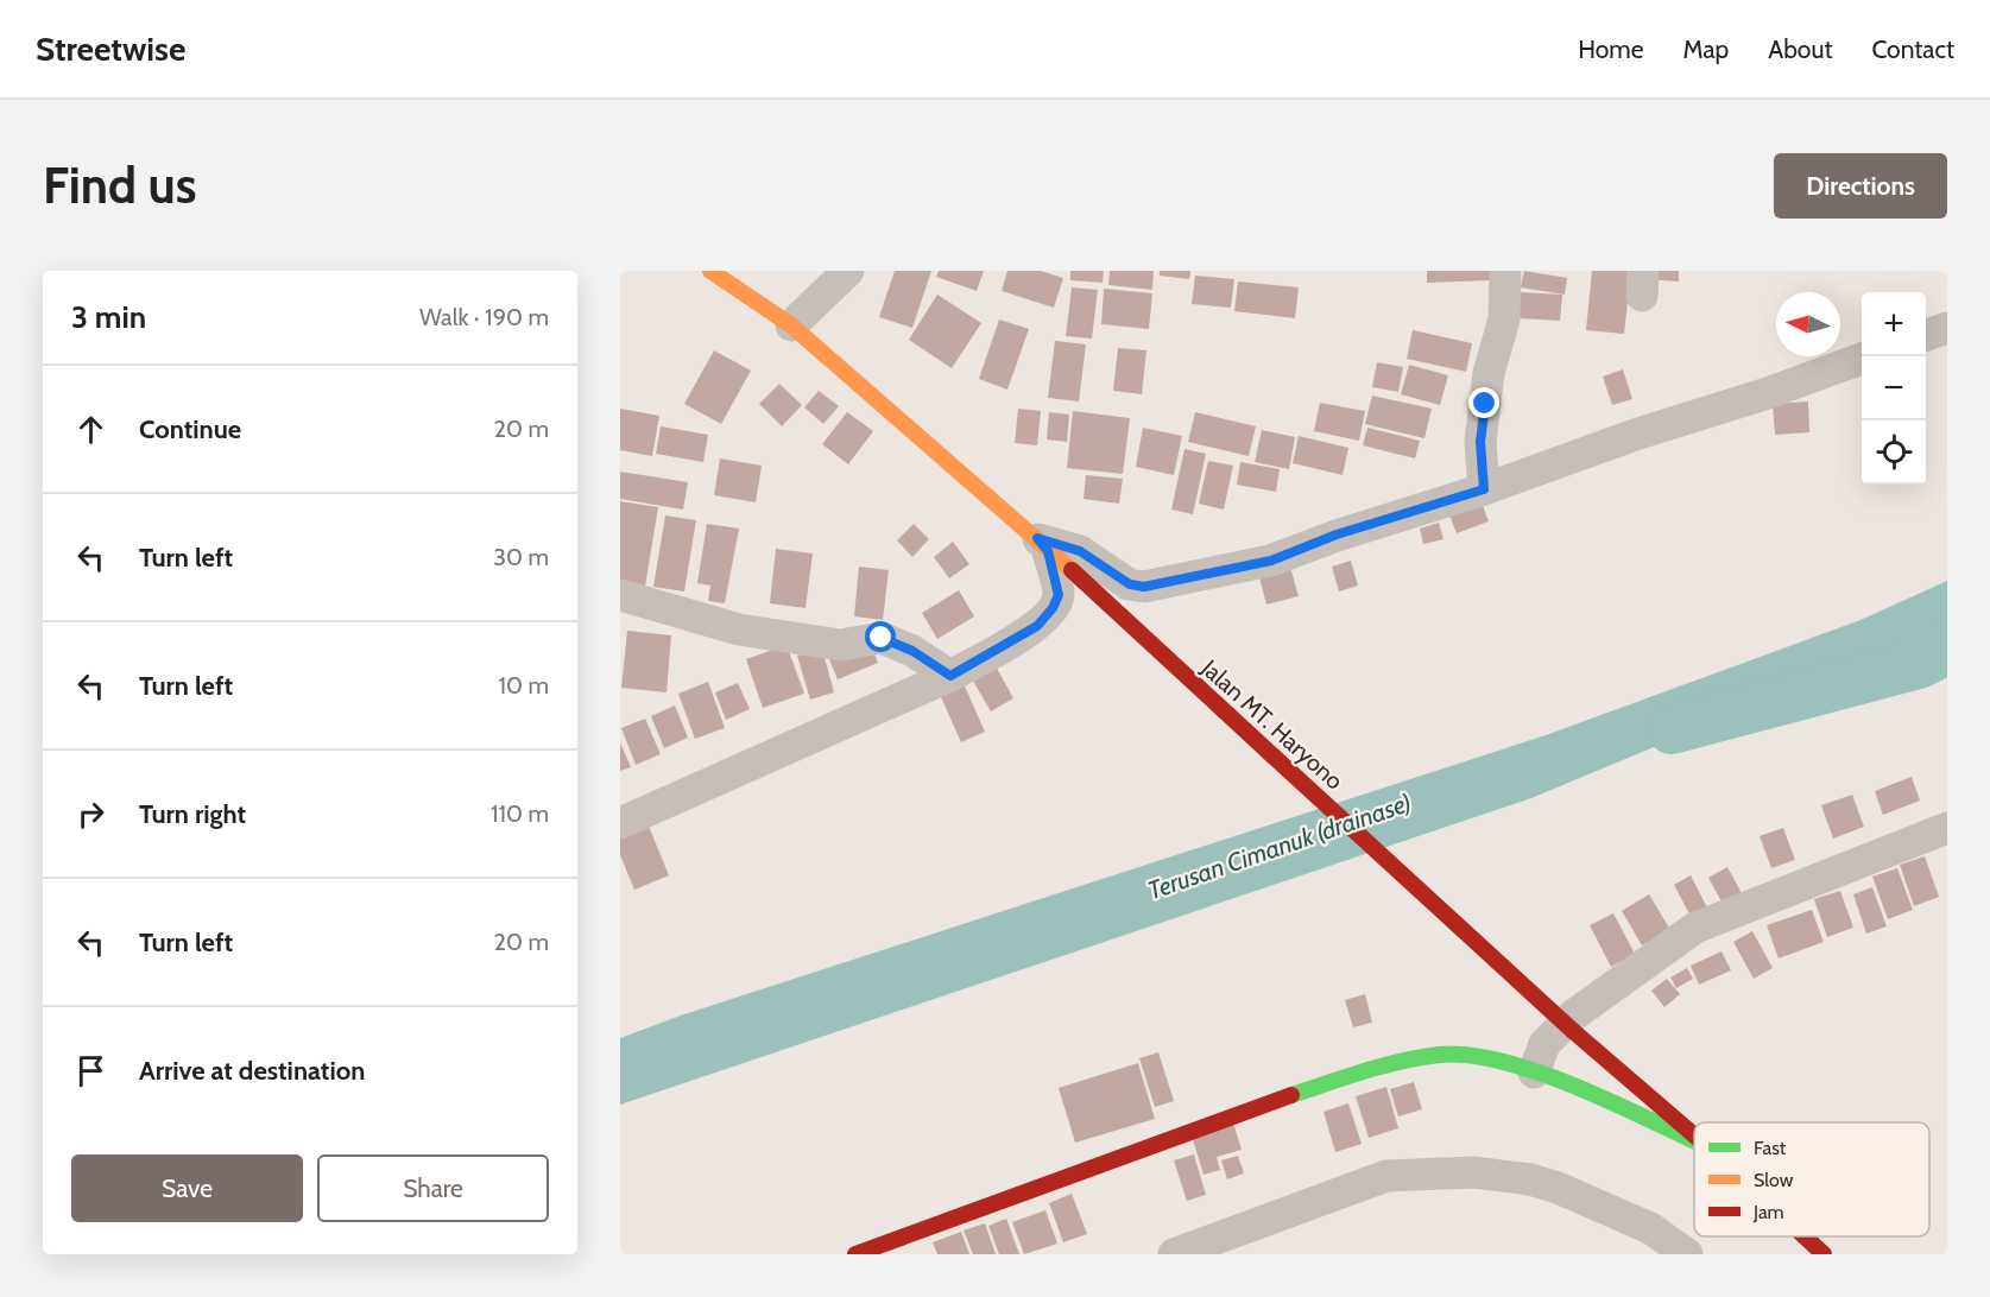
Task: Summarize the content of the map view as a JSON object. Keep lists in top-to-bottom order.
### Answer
{
  "streets": {
    "main road": ["Jalan MT. Haryono"]
  },
  "water": ["Terusan Cimanuk (drainase)"],
  "legend": ["Fast", "Slow", "Jam"],
  "north": "left",
  "page": {
    "header": "Streetwise",
    "nav": [
      "Home",
      "Map",
      "About",
      "Contact"
    ],
    "buttons": [
      "Directions",
      ["Save", "Share"]
    ],
    "title": "Find us",
    "heading": ["3 min", "Walk · 190 m"],
    "map_buttons": ["+", "−"],
    "list": [
      ["Continue", "20 m"],
      ["Turn left", "30 m"],
      ["Turn left", "10 m"],
      ["Turn right", "110 m"],
      ["Turn left", "20 m"],
      "Arrive at destination"
    ]
  }
}
